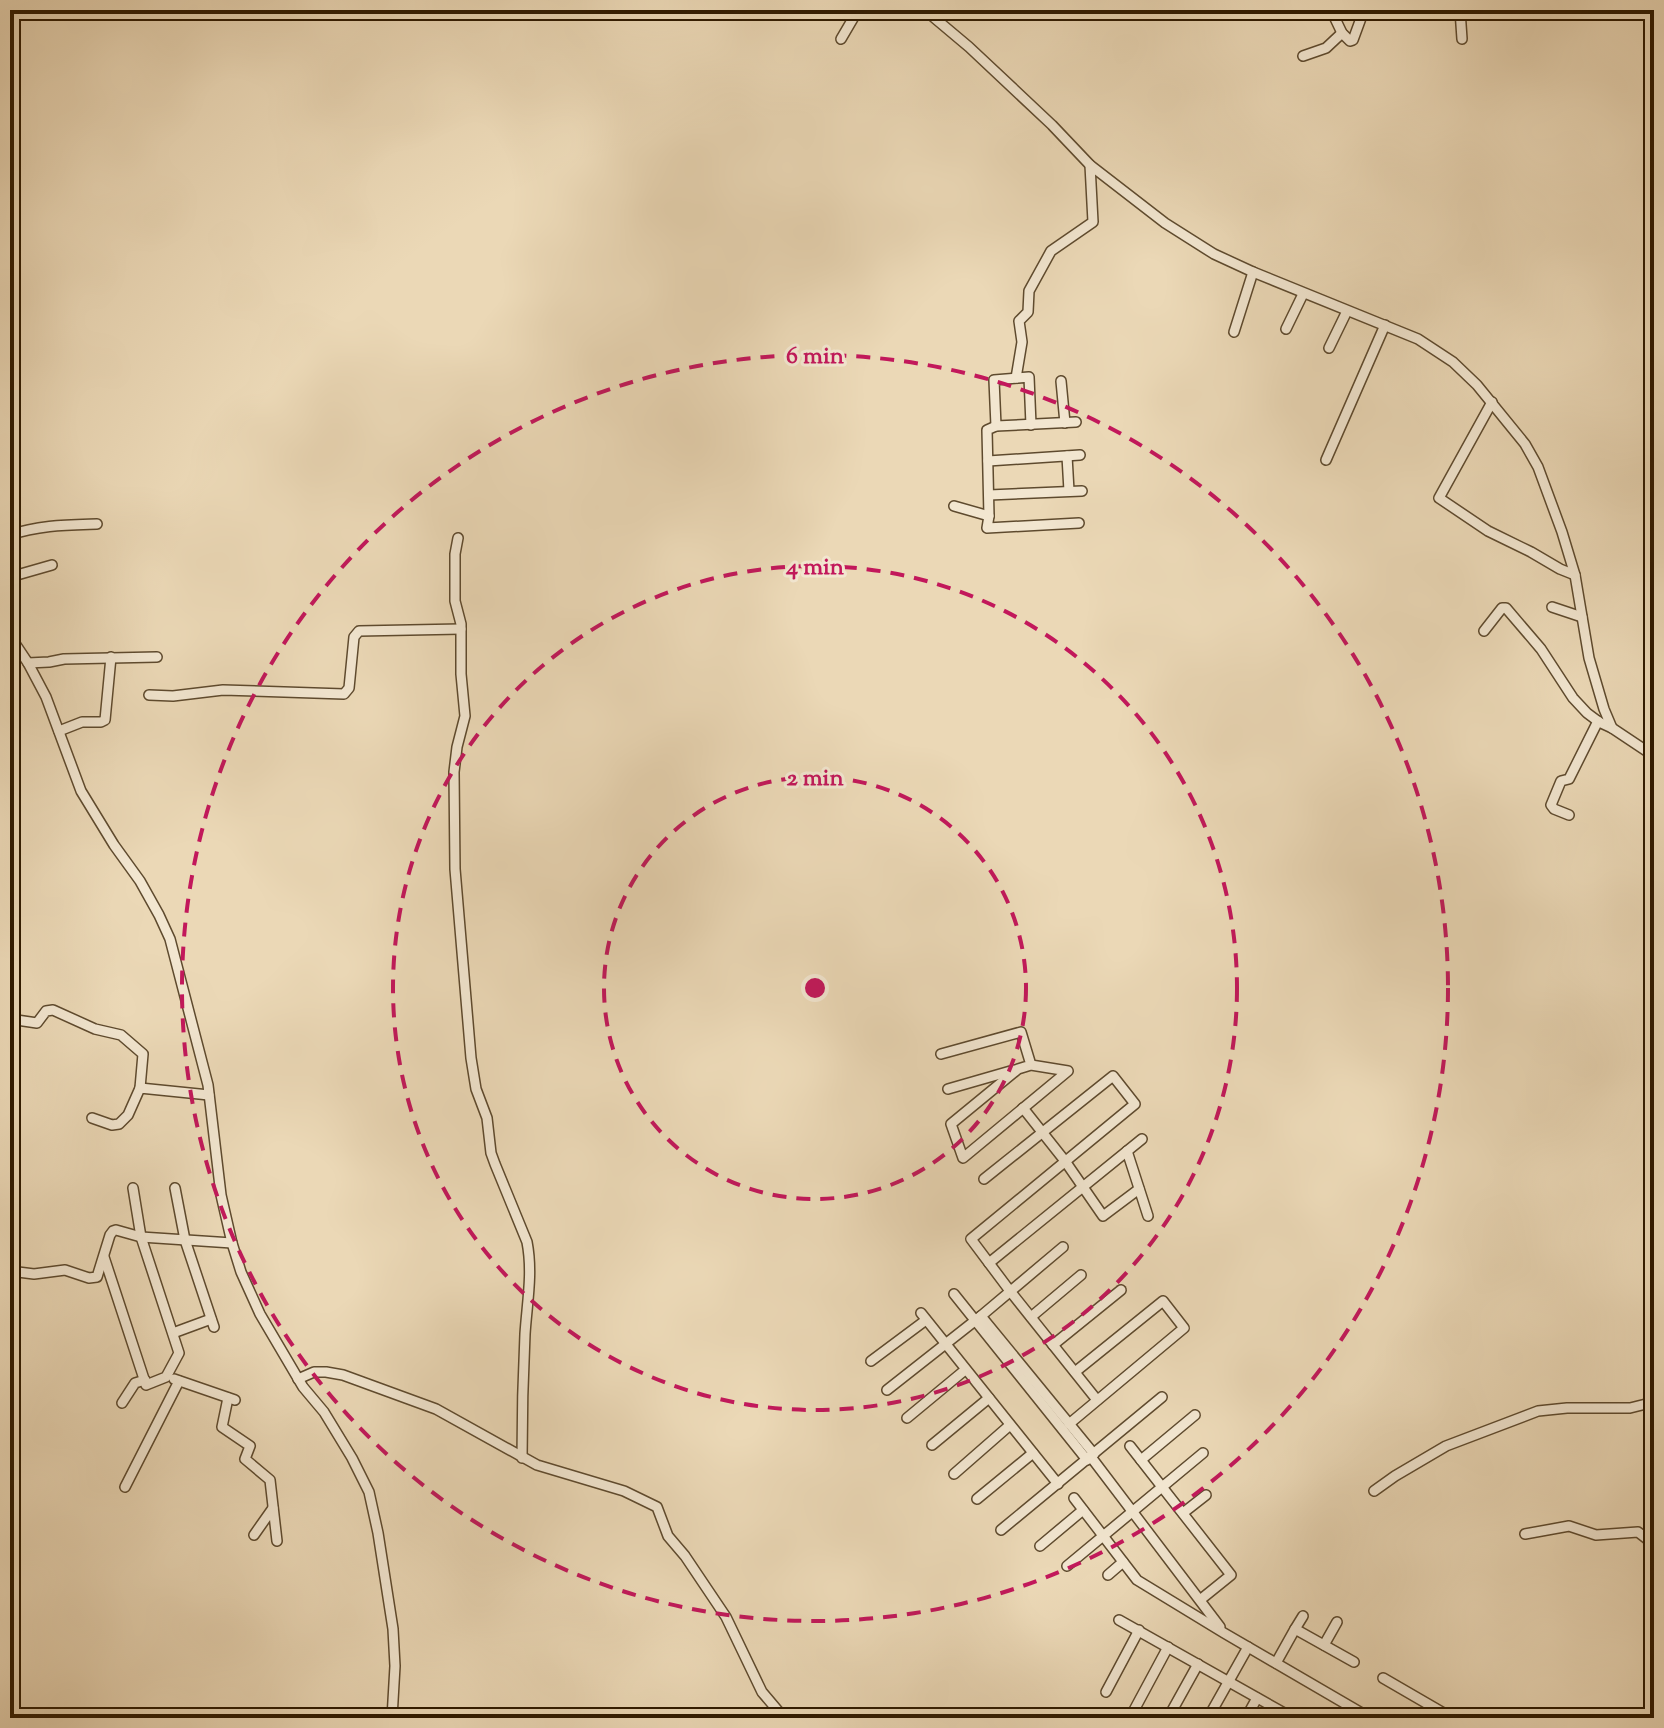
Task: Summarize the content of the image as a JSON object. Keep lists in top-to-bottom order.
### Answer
{
  "rings": ["6 min", "4 min", "2 min"]
}
